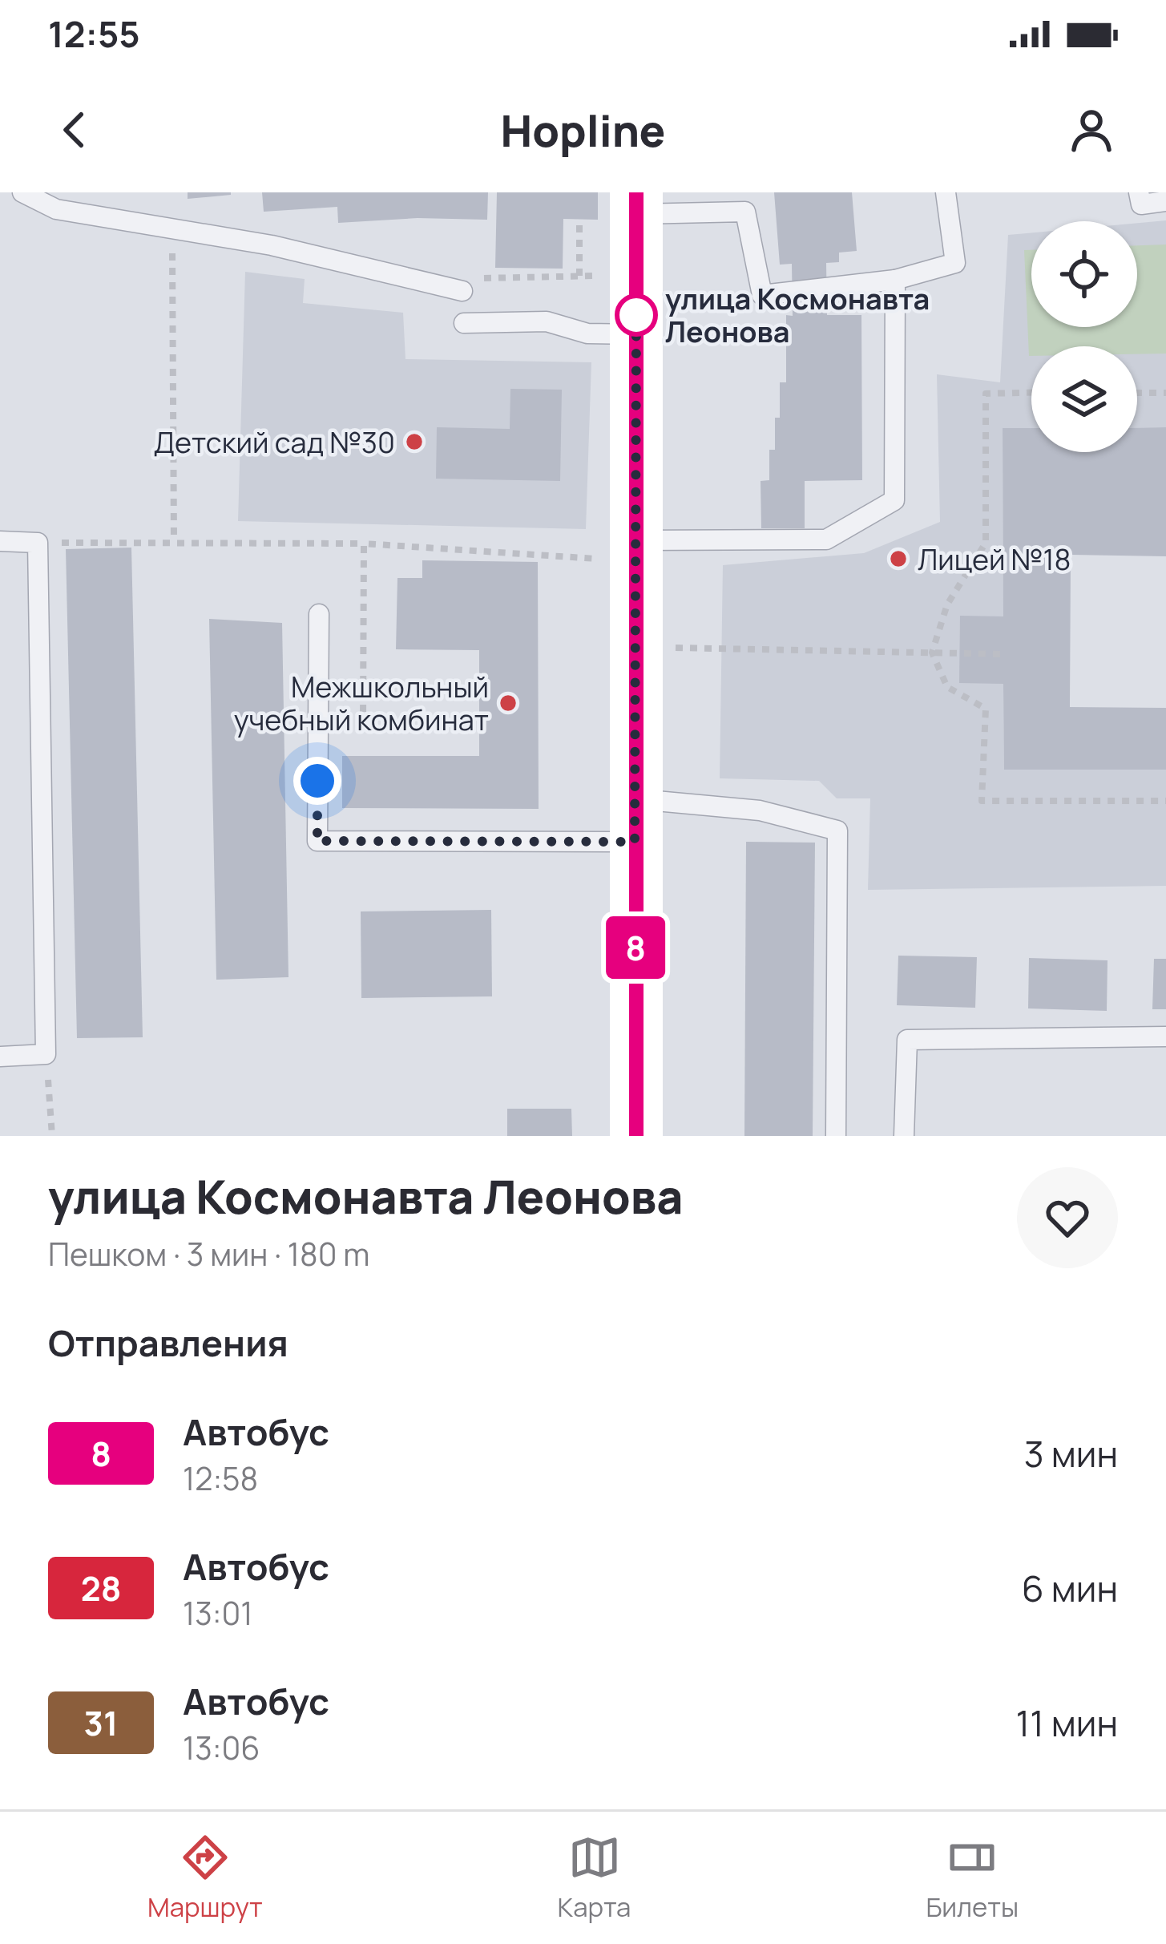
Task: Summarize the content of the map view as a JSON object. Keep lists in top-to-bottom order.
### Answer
{
  "places": [
    "улица Космонавта Леонова",
    "Детский сад №30",
    "Лицей №18",
    "Межшкольный учебный комбинат"
  ],
  "lines": ["bus line 8"],
  "page": {
    "status": "12:55",
    "header": "Hopline",
    "on_map": "8",
    "heading": [
      ["улица Космонавта Леонова", "Пешком · 3 мин · 180 m"],
      "Отправления"
    ],
    "list": [
      {
        "mark": "8",
        "name": "Автобус",
        "note": "12:58",
        "value": "3 мин"
      },
      {
        "mark": "28",
        "name": "Автобус",
        "note": "13:01",
        "value": "6 мин"
      },
      {
        "mark": "31",
        "name": "Автобус",
        "note": "13:06",
        "value": "11 мин"
      }
    ],
    "tabs": ["Маршрут", "Карта", "Билеты"]
  }
}
